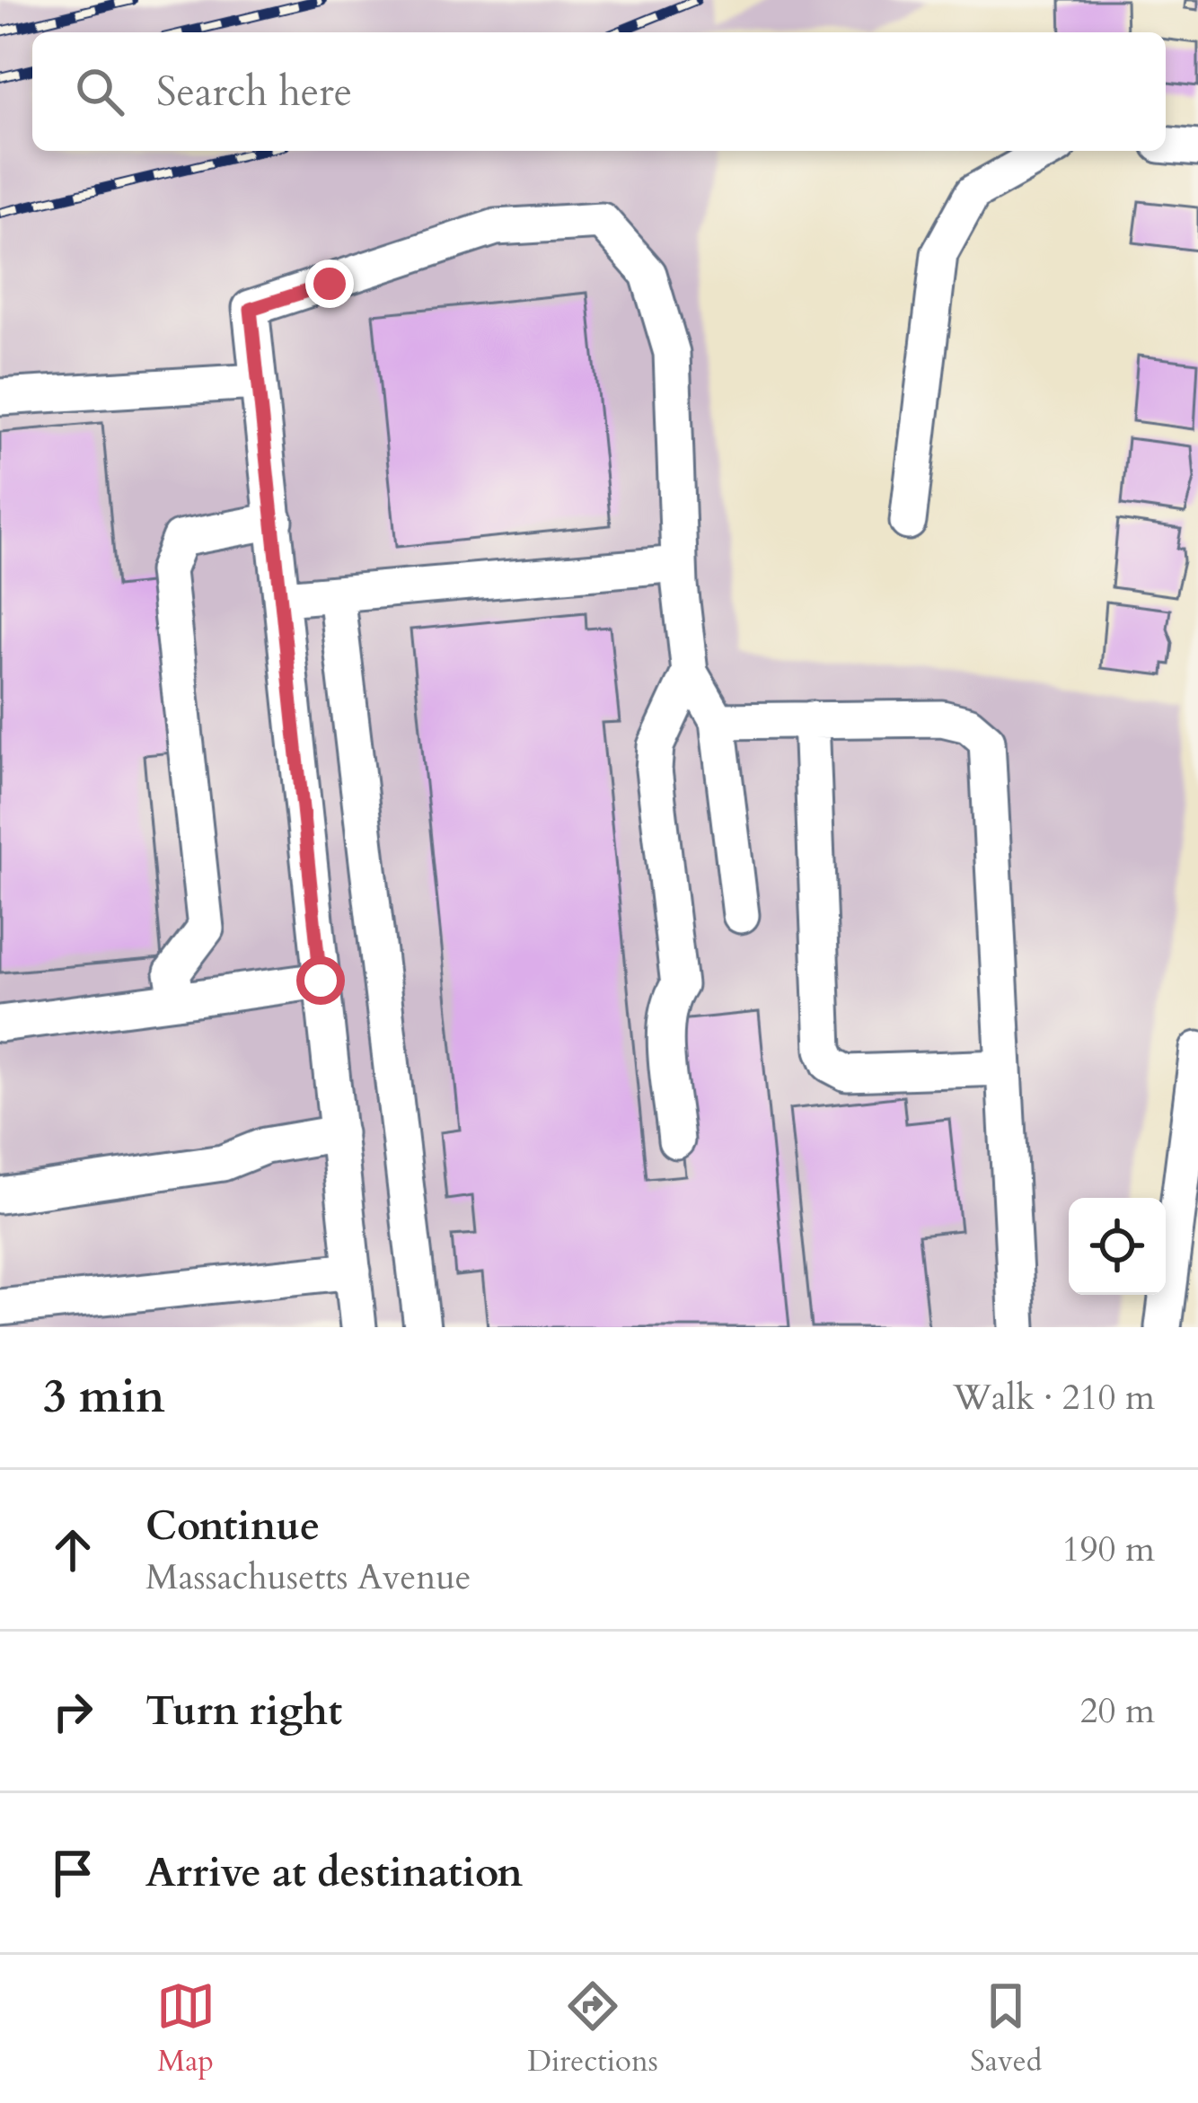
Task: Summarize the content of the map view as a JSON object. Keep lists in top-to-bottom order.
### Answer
{
  "page": {
    "search": "Search here",
    "heading": ["3 min", "Walk · 210 m"],
    "list": [
      ["Continue", "Massachusetts Avenue", "190 m"],
      ["Turn right", "20 m"],
      "Arrive at destination"
    ],
    "nav": ["Map", "Directions", "Saved"]
  }
}
